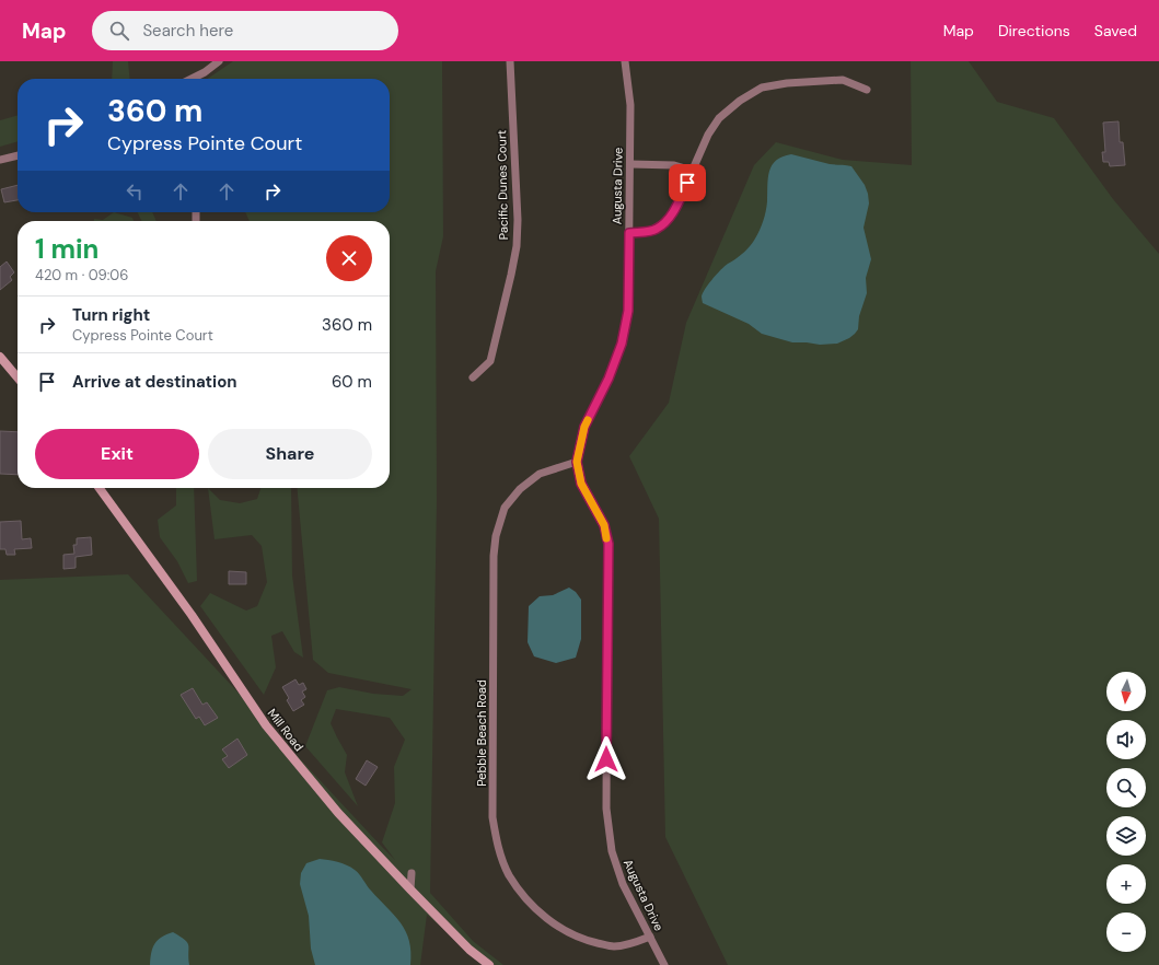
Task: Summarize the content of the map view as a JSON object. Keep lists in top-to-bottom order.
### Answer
{
  "streets": {
    "main road": ["Mill Road"],
    "street": ["Pacific Dunes Court", "Augusta Drive", "Pebble Beach Road"]
  },
  "crossings": [
    ["Augusta Drive", "Pebble Beach Road"]
  ],
  "north": "bottom",
  "page": {
    "header": "Map",
    "search": "Search here",
    "nav": ["Map", "Directions", "Saved"],
    "turn": ["360 m", "Cypress Pointe Court"],
    "heading": ["1 min", "420 m · 09:06"],
    "list": [
      {
        "name": "Turn right",
        "note": "Cypress Pointe Court",
        "value": "360 m"
      },
      {
        "name": "Arrive at destination",
        "value": "60 m"
      }
    ],
    "buttons": ["Exit", "Share"],
    "map_buttons": ["+", "−"]
  }
}
